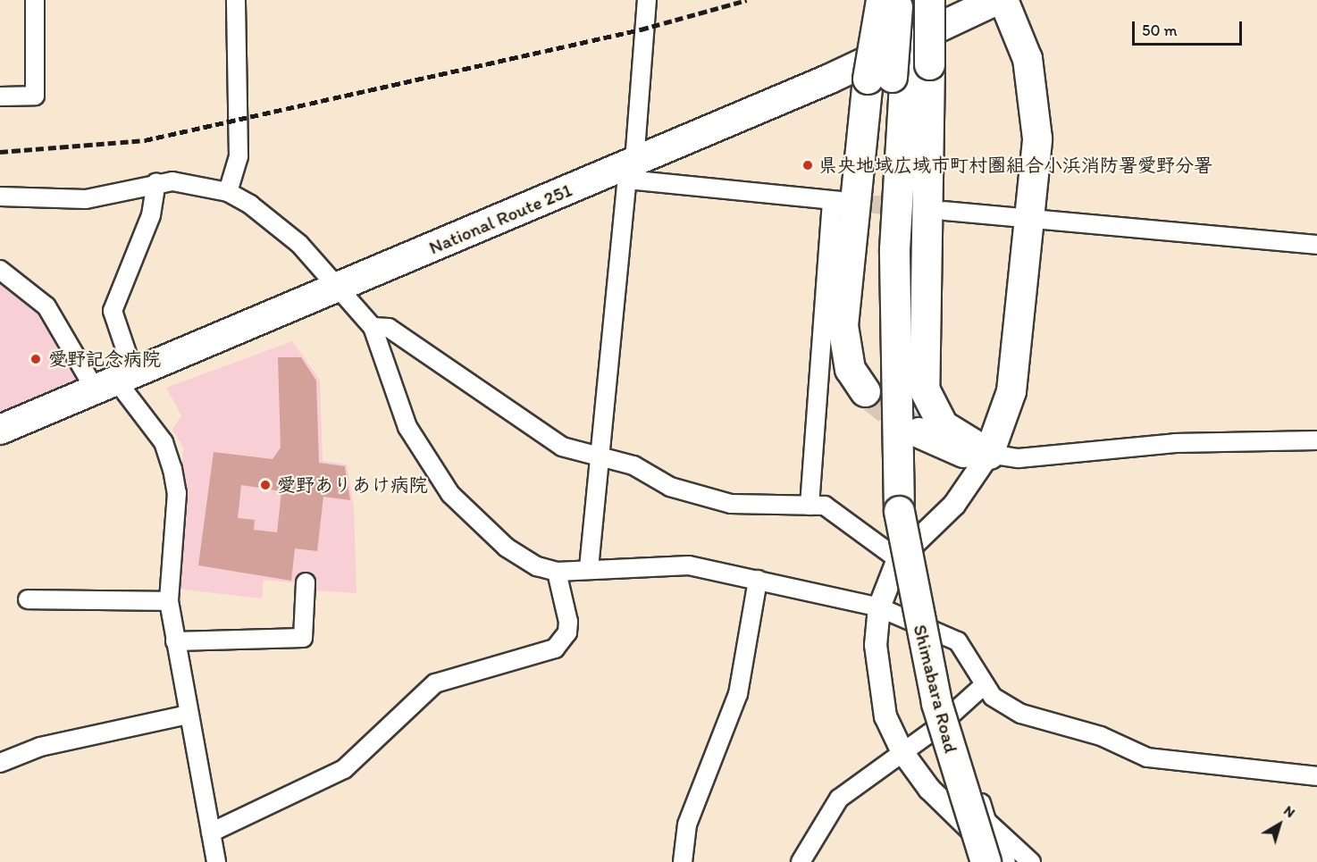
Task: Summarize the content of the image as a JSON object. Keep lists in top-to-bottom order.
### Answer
{
  "streets": {
    "highway": ["National Route 251", "Shimabara Road"]
  },
  "places": ["県央地域広域市町村圏組合小浜消防署愛野分署", "愛野記念病院", "愛野ありあけ病院"],
  "scale_bar": "50 m",
  "north": "top right"
}
